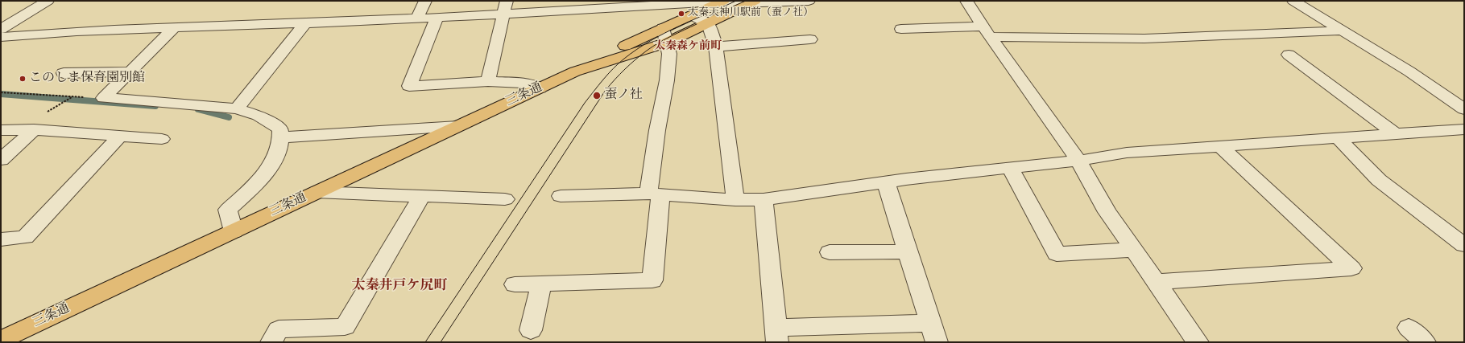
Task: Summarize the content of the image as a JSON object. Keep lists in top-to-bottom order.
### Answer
{
  "streets": {
    "main road": ["三条通"]
  },
  "districts": ["太秦森ケ前町", "太秦井戸ケ尻町"],
  "places": ["太秦天神川駅前（蚕ノ社）", "このしま保育園別館", "蚕ノ社"]
}
